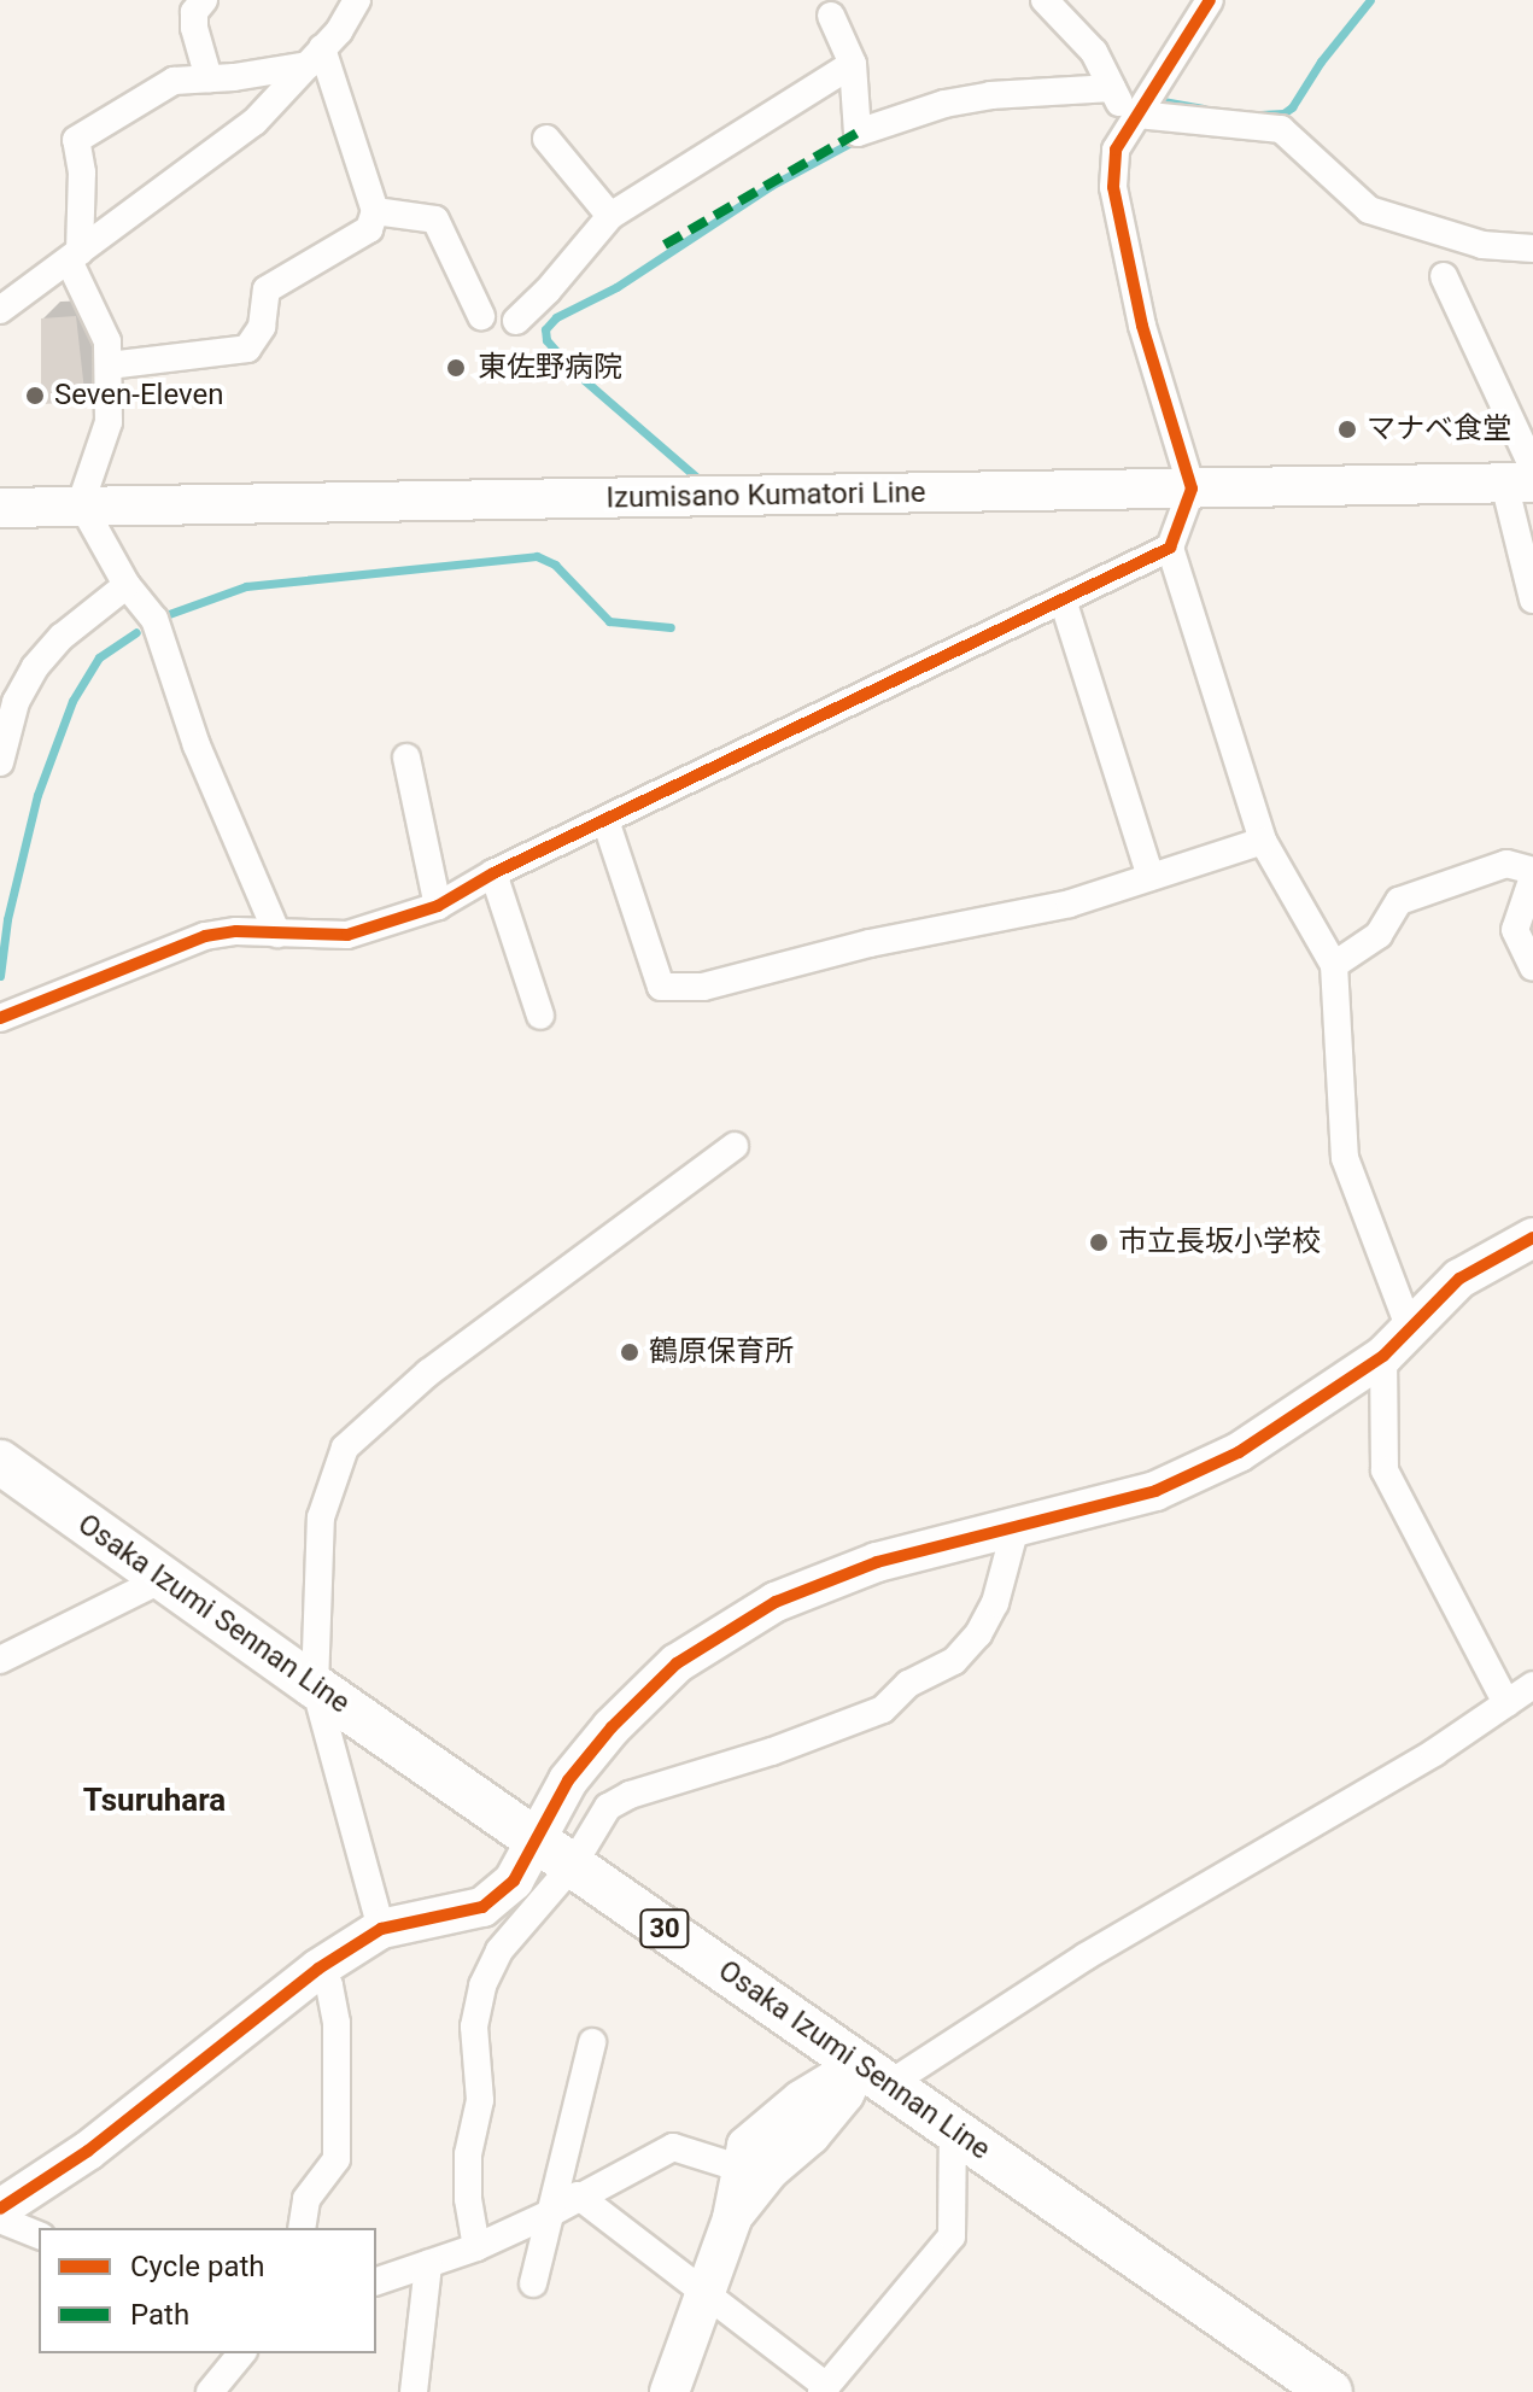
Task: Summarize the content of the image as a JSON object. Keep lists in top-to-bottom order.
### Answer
{
  "streets": {
    "main road": ["Osaka Izumi Sennan Line", "30"],
    "street": ["Izumisano Kumatori Line"]
  },
  "districts": ["Tsuruhara"],
  "places": [
    "東佐野病院",
    "Seven-Eleven",
    "マナベ食堂",
    "市立長坂小学校",
    "鶴原保育所"
  ],
  "legend": ["Cycle path", "Path"]
}
